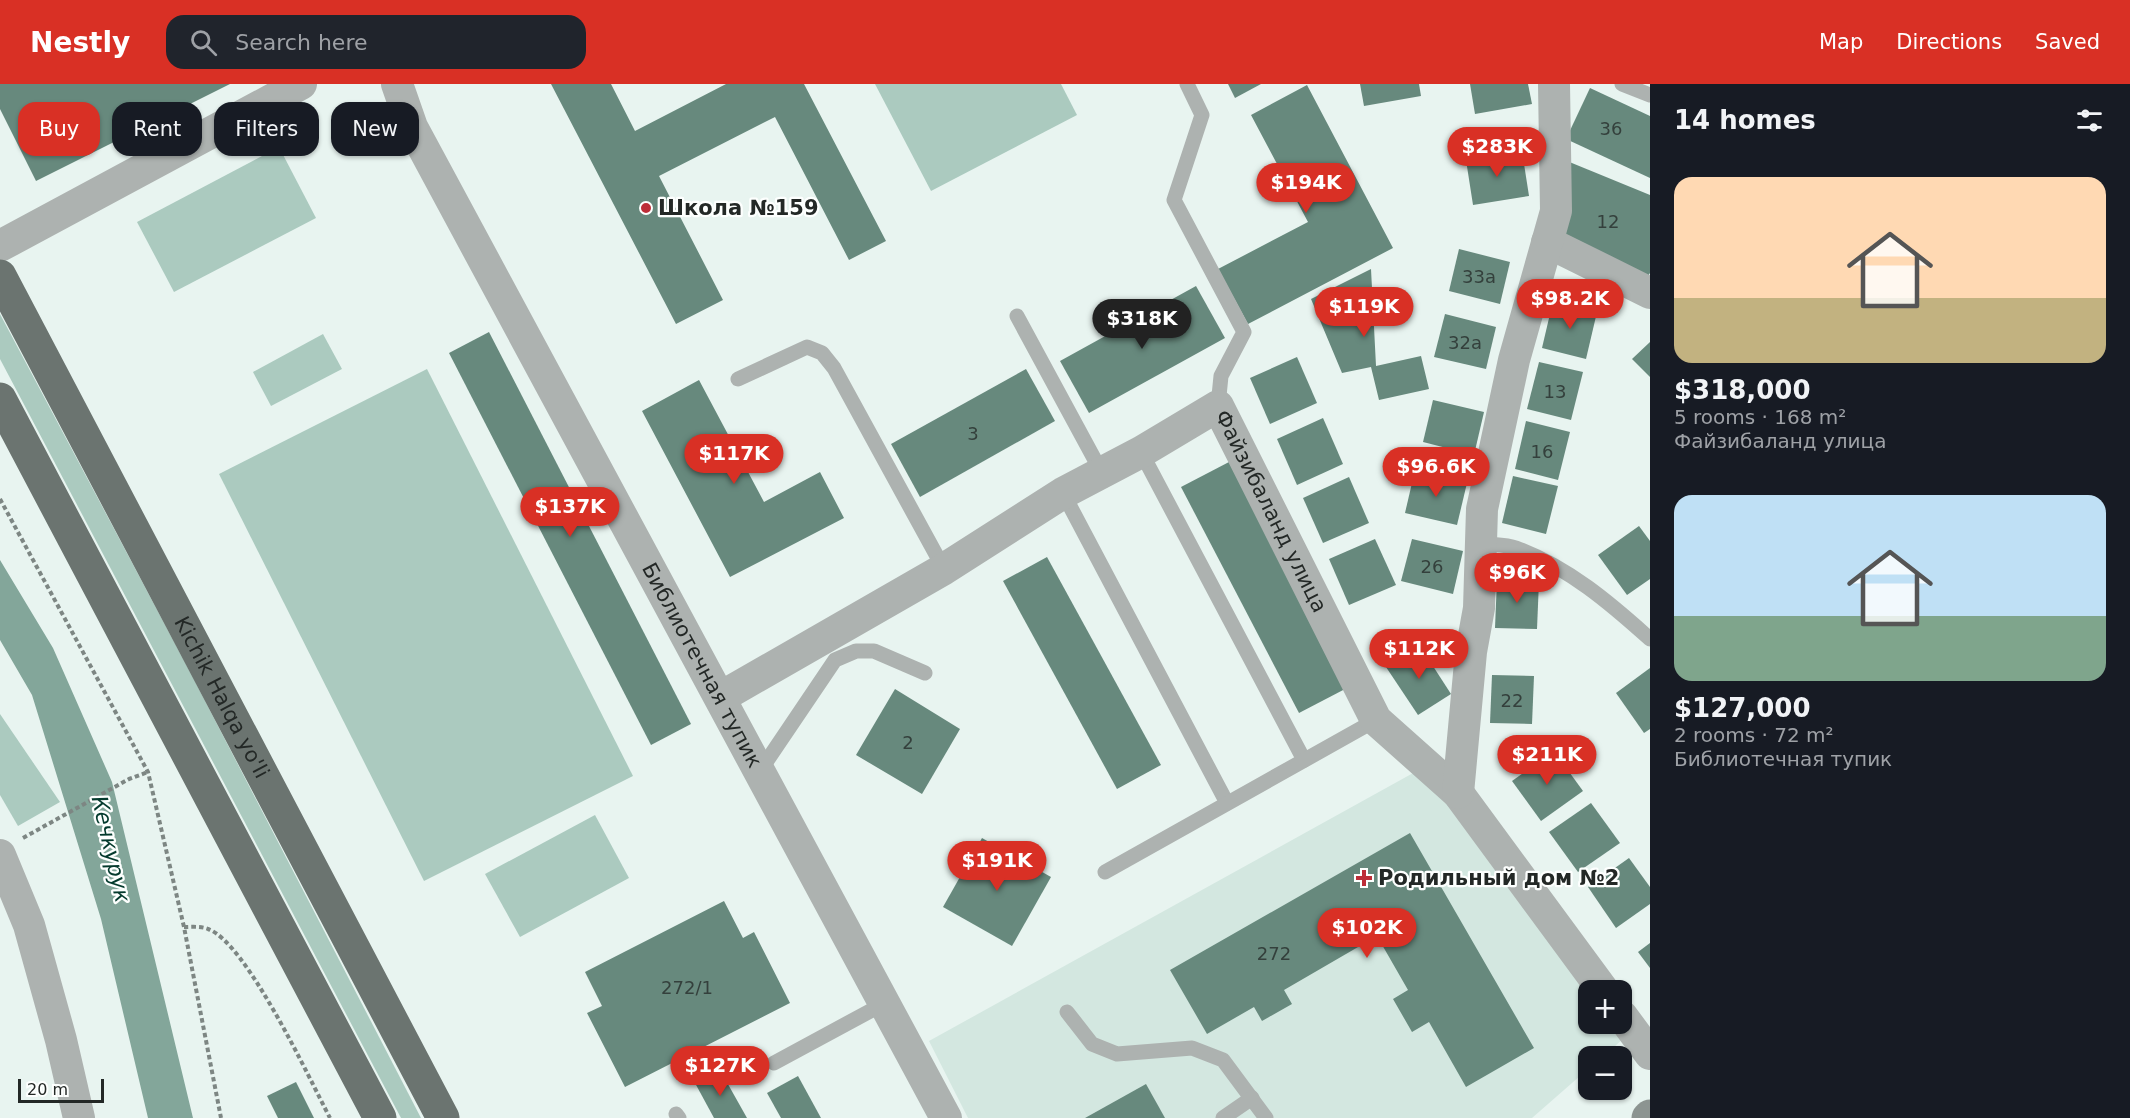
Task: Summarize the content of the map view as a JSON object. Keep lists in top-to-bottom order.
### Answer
{
  "streets": {
    "highway": ["Kichik Halqa yo'li"],
    "street": ["Файзибаланд улица", "Библиотечная тупик"]
  },
  "crossings": [
    ["Файзибаланд улица", "Библиотечная тупик"]
  ],
  "water": ["Кечкурук"],
  "places": {
    "other": ["Школа №159"],
    "health": ["Родильный дом №2"]
  },
  "house_numbers": [
    "36",
    "12",
    "33а",
    "32а",
    "13",
    "3",
    "16",
    "26",
    "22",
    "2",
    "272",
    "272/1"
  ],
  "scale_bar": "20 m",
  "page": {
    "header": "Nestly",
    "search": "Search here",
    "nav": ["Map", "Directions", "Saved"],
    "heading": "14 homes",
    "chip": [
      "Buy",
      "Rent",
      "Filters",
      "New"
    ],
    "price": [
      "$283K",
      "$194K",
      "$98.2K",
      "$119K",
      "$318K",
      "$117K",
      "$96.6K",
      "$137K",
      "$96K",
      "$112K",
      "$211K",
      "$191K",
      "$102K",
      "$127K"
    ],
    "list": [
      {
        "name": "$318,000",
        "note": "5 rooms · 168 m² · Файзибаланд улица"
      },
      {
        "name": "$127,000",
        "note": "2 rooms · 72 m² · Библиотечная тупик"
      }
    ],
    "map_buttons": ["+", "−"],
    "scale": "20 m"
  }
}
